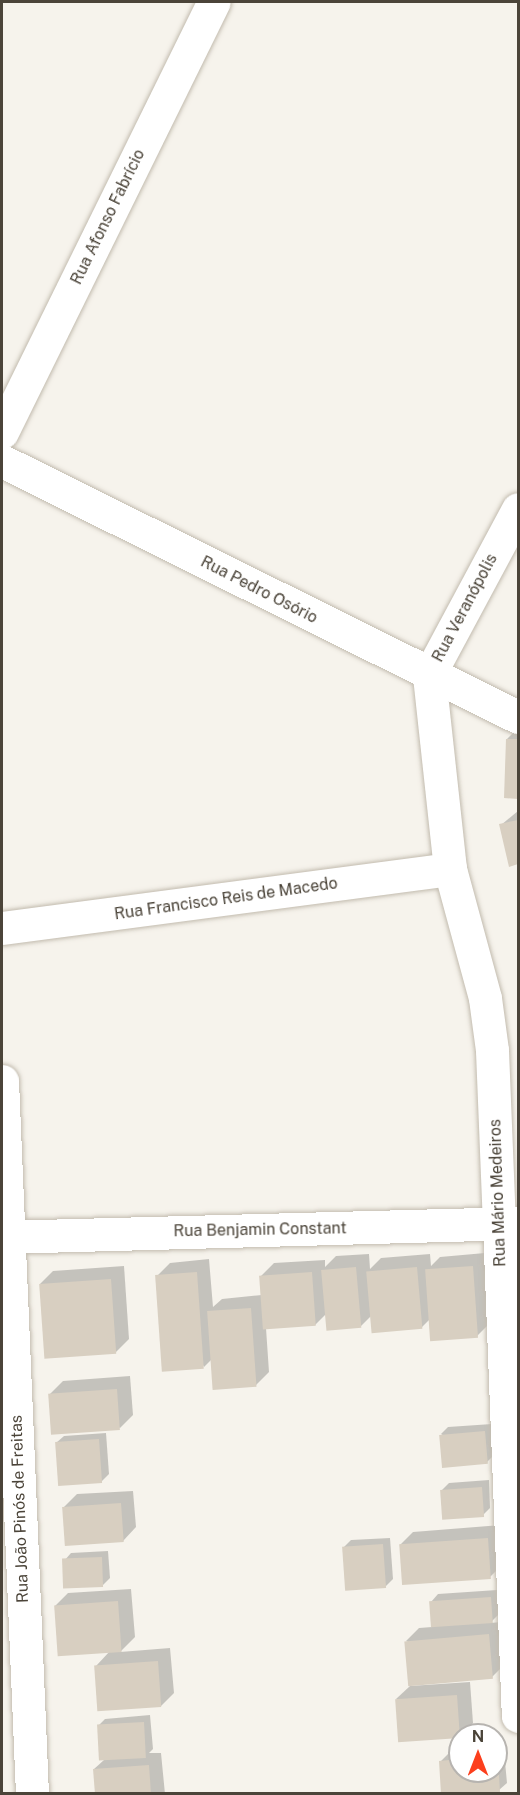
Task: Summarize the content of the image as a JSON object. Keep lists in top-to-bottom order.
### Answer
{
  "streets": {
    "street": [
      "Rua Afonso Fabrício",
      "Rua Pedro Osório",
      "Rua Veranópolis",
      "Rua Francisco Reis de Macedo",
      "Rua Mário Medeiros",
      "Rua Benjamin Constant",
      "Rua João Pinós de Freitas"
    ]
  },
  "crossings": [
    ["Rua Pedro Osório", "Rua Veranópolis"],
    ["Rua Pedro Osório", "Rua Mário Medeiros"],
    ["Rua Veranópolis", "Rua Mário Medeiros"],
    ["Rua Francisco Reis de Macedo", "Rua Mário Medeiros"],
    ["Rua Mário Medeiros", "Rua Benjamin Constant"],
    ["Rua Benjamin Constant", "Rua João Pinós de Freitas"]
  ],
  "north": "top"
}
